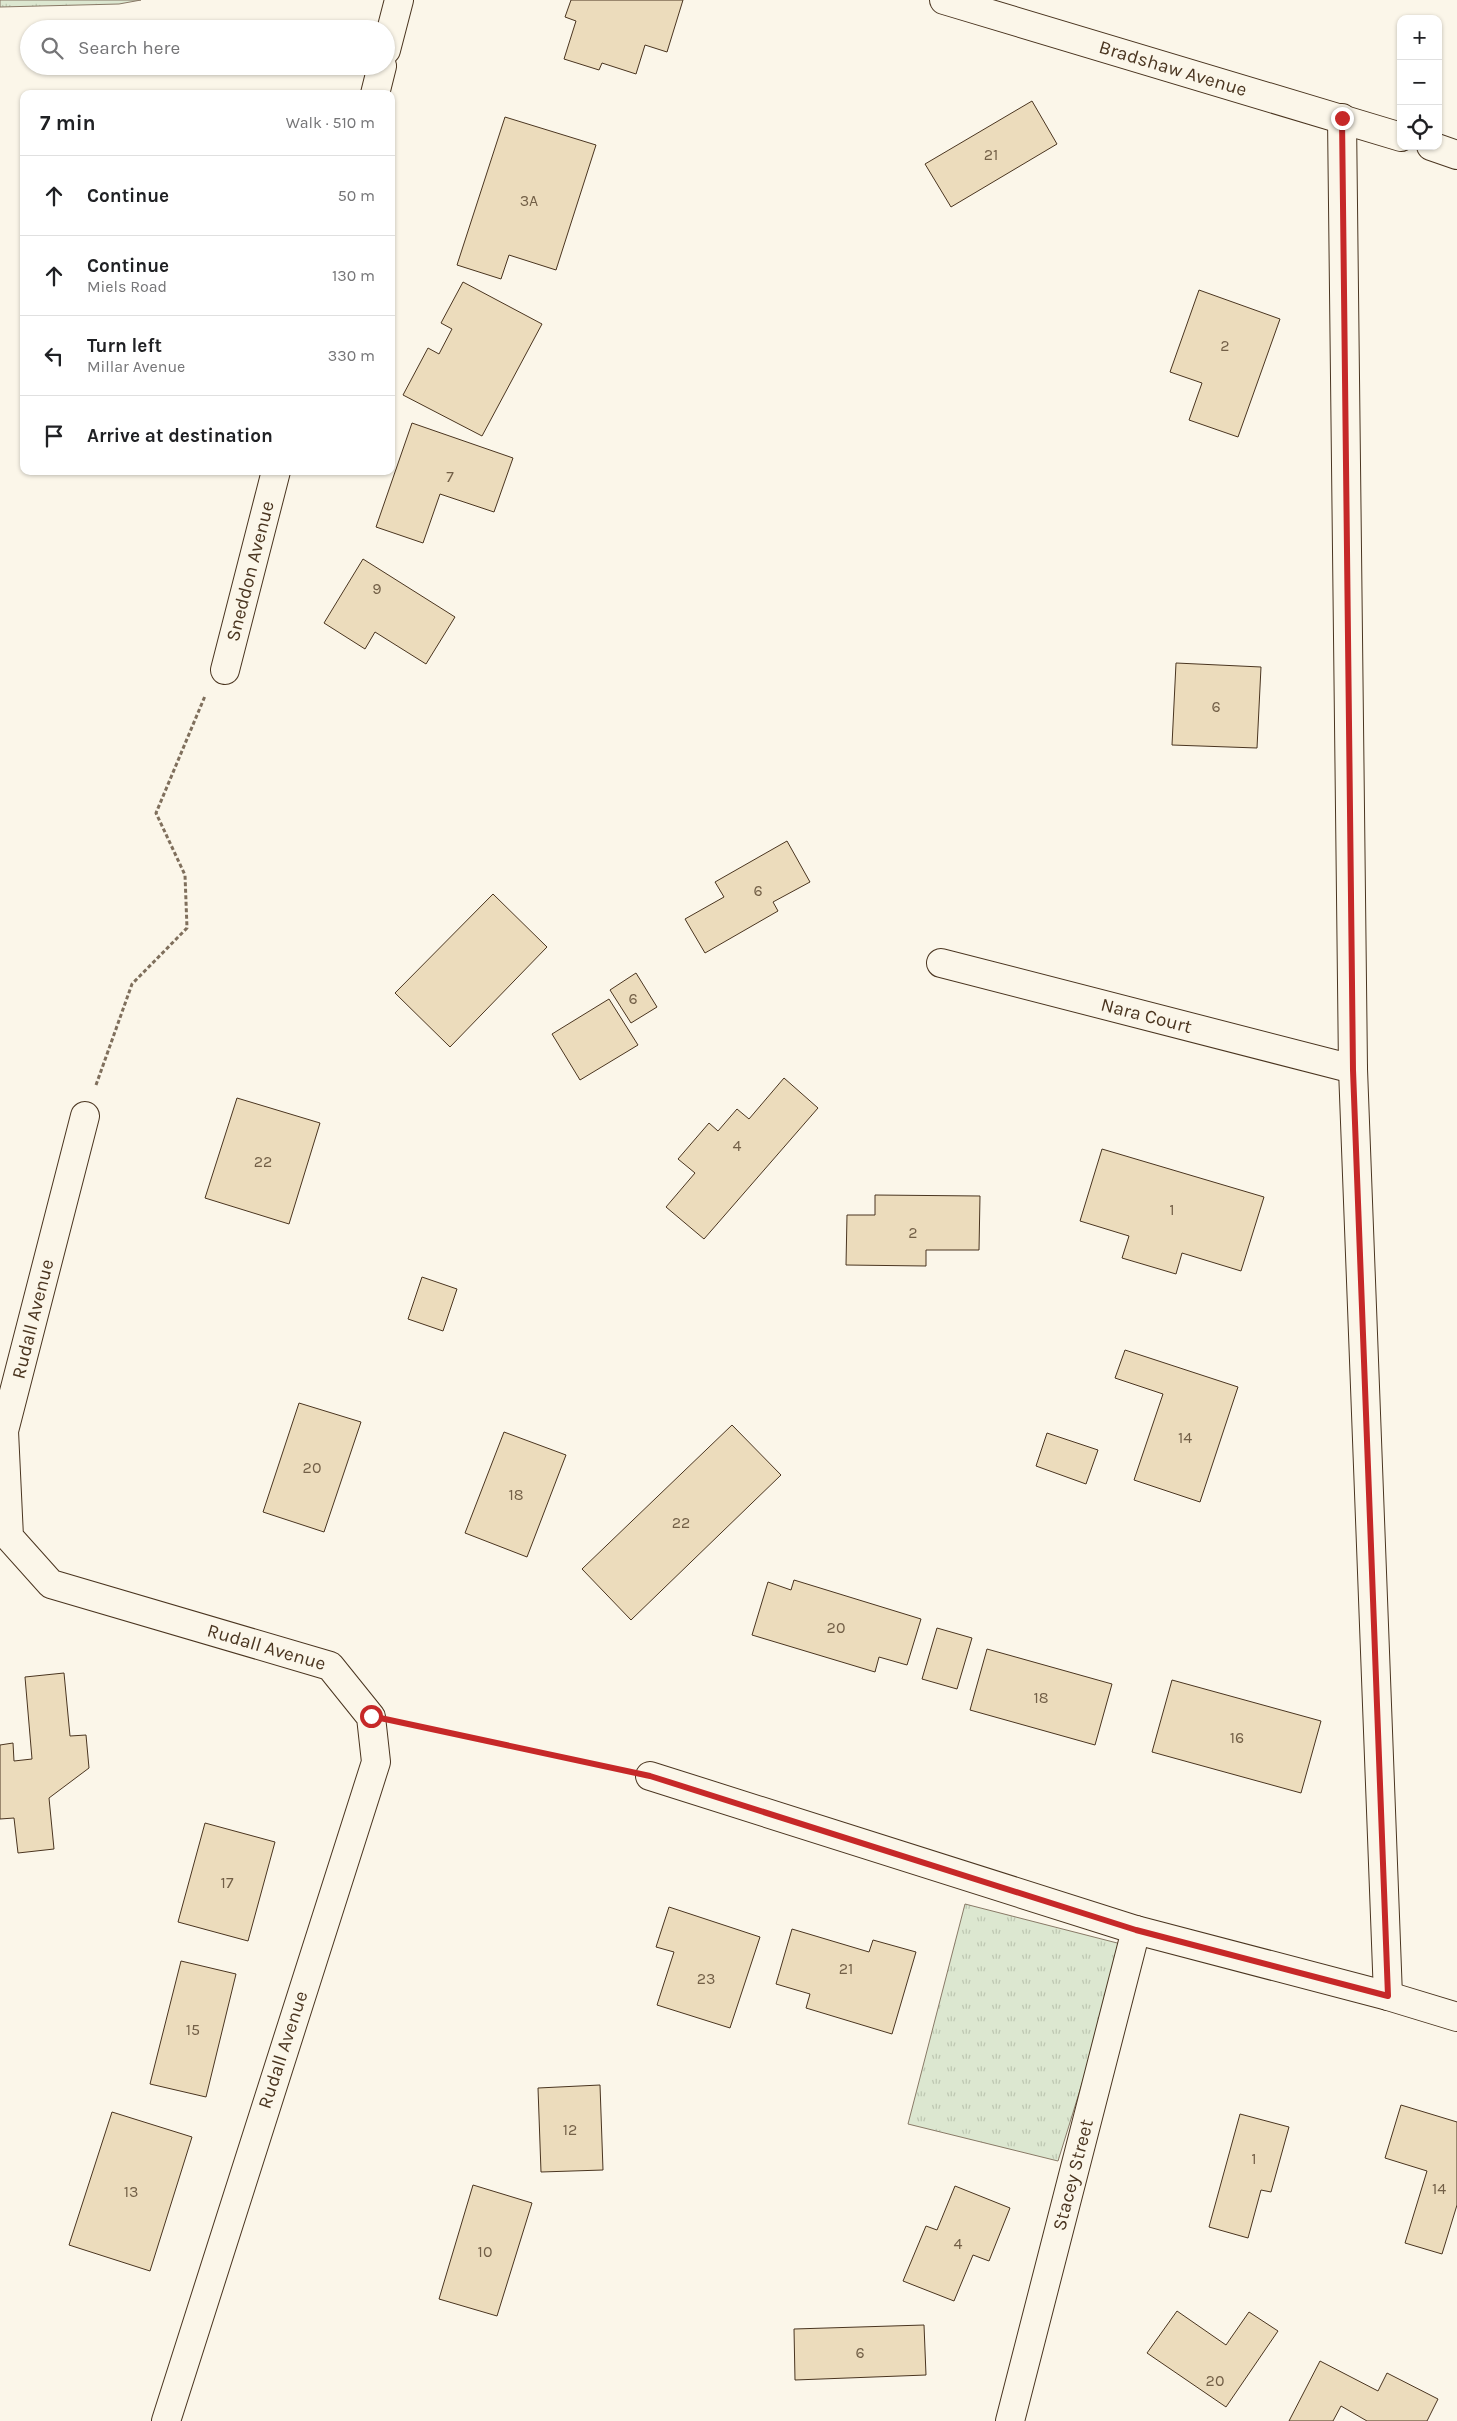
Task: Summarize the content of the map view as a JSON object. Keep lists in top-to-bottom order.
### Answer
{
  "streets": {
    "street": [
      "Bradshaw Avenue",
      "Sneddon Avenue",
      "Nara Court",
      "Rudall Avenue",
      "Stacey Street"
    ]
  },
  "house_numbers": [
    "21",
    "3A",
    "2",
    "7",
    "9",
    "6",
    "6",
    "6",
    "4",
    "22",
    "1",
    "2",
    "14",
    "20",
    "18",
    "22",
    "20",
    "18",
    "16",
    "17",
    "21",
    "23",
    "15",
    "12",
    "1",
    "14",
    "13",
    "4",
    "10",
    "6",
    "20"
  ],
  "page": {
    "map_buttons": ["+", "−"],
    "search": "Search here",
    "heading": ["7 min", "Walk · 510 m"],
    "list": [
      ["Continue", "50 m"],
      ["Continue", "Miels Road", "130 m"],
      ["Turn left", "Millar Avenue", "330 m"],
      "Arrive at destination"
    ]
  }
}
